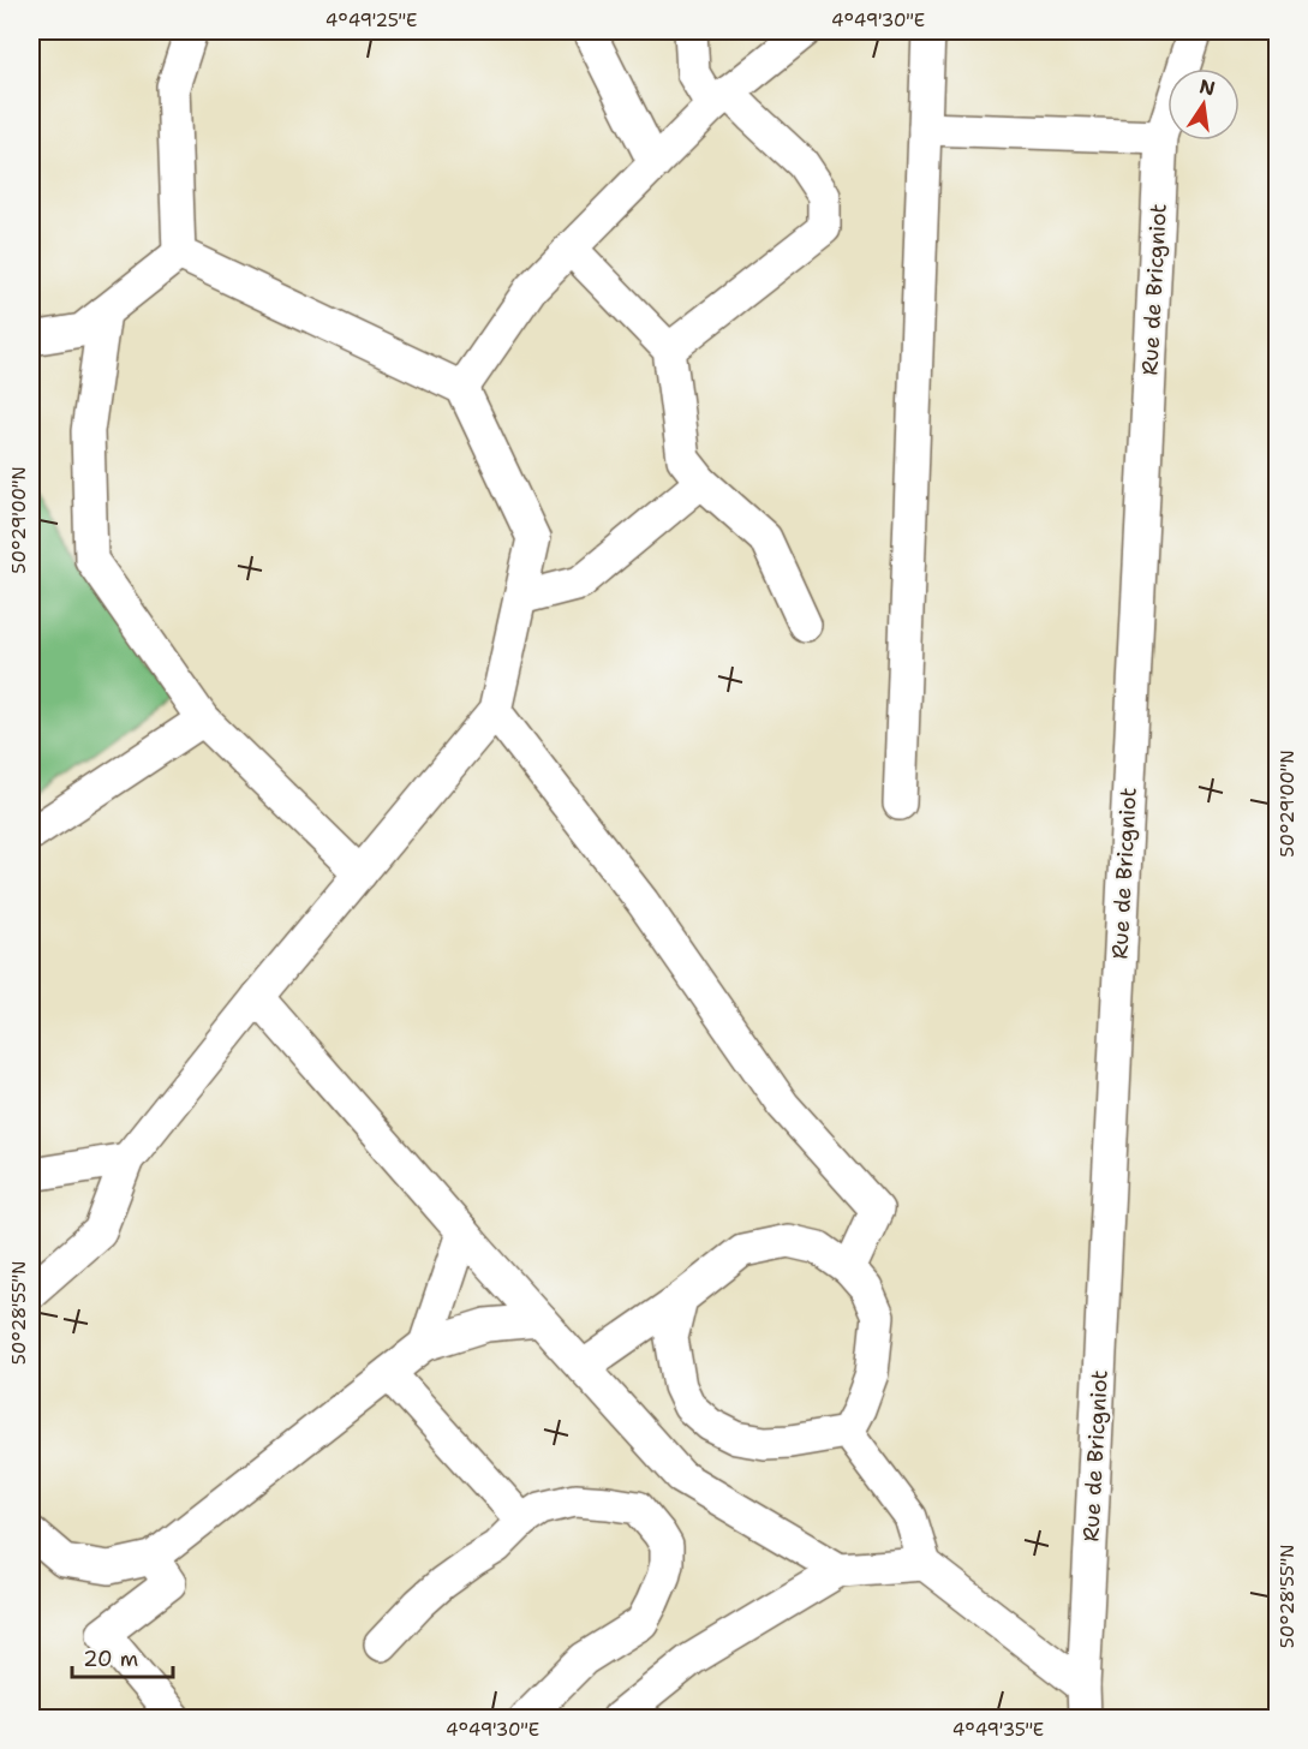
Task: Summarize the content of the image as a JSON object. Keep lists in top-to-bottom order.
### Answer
{
  "streets": {
    "street": ["Rue de Bricgniot"]
  },
  "scale_bar": "20 m",
  "north": "top",
  "coordinates": [
    "4°49'25\"E",
    "4°49'30\"E",
    "50°29'00\"N",
    "50°28'55\"N",
    "4°49'35\"E"
  ]
}
